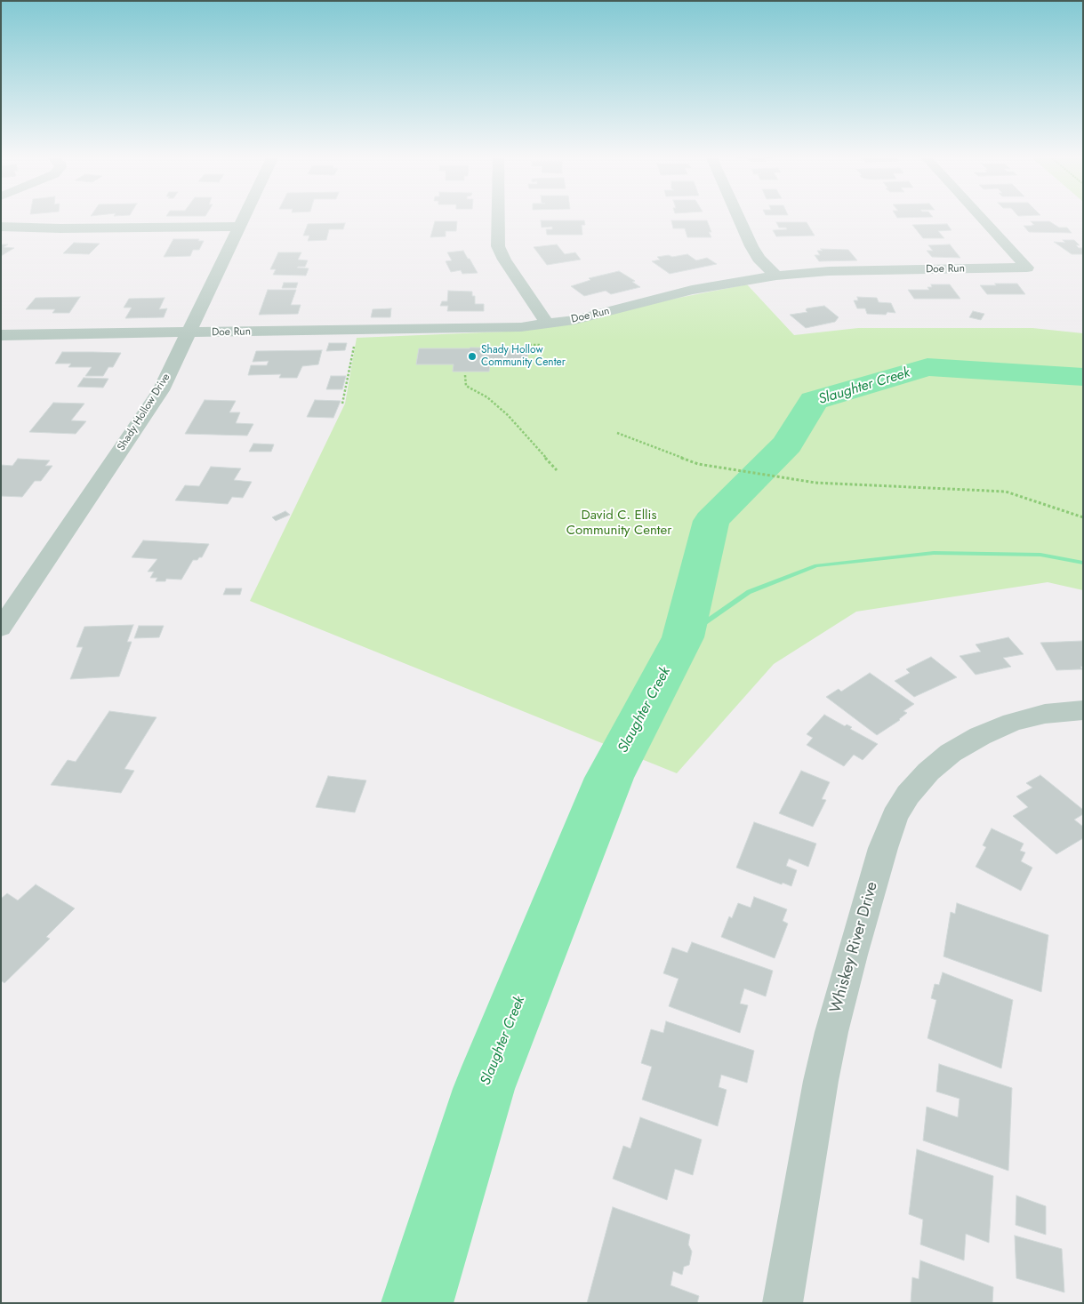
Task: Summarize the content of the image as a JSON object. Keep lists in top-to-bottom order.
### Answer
{
  "streets": {
    "street": ["Doe Run", "Shady Hollow Drive", "Whiskey River Drive"]
  },
  "crossings": [
    ["Doe Run", "Shady Hollow Drive"]
  ],
  "water": ["Slaughter Creek"],
  "parks": ["David C. Ellis Community Center"],
  "places": ["Shady Hollow Community Center"]
}
